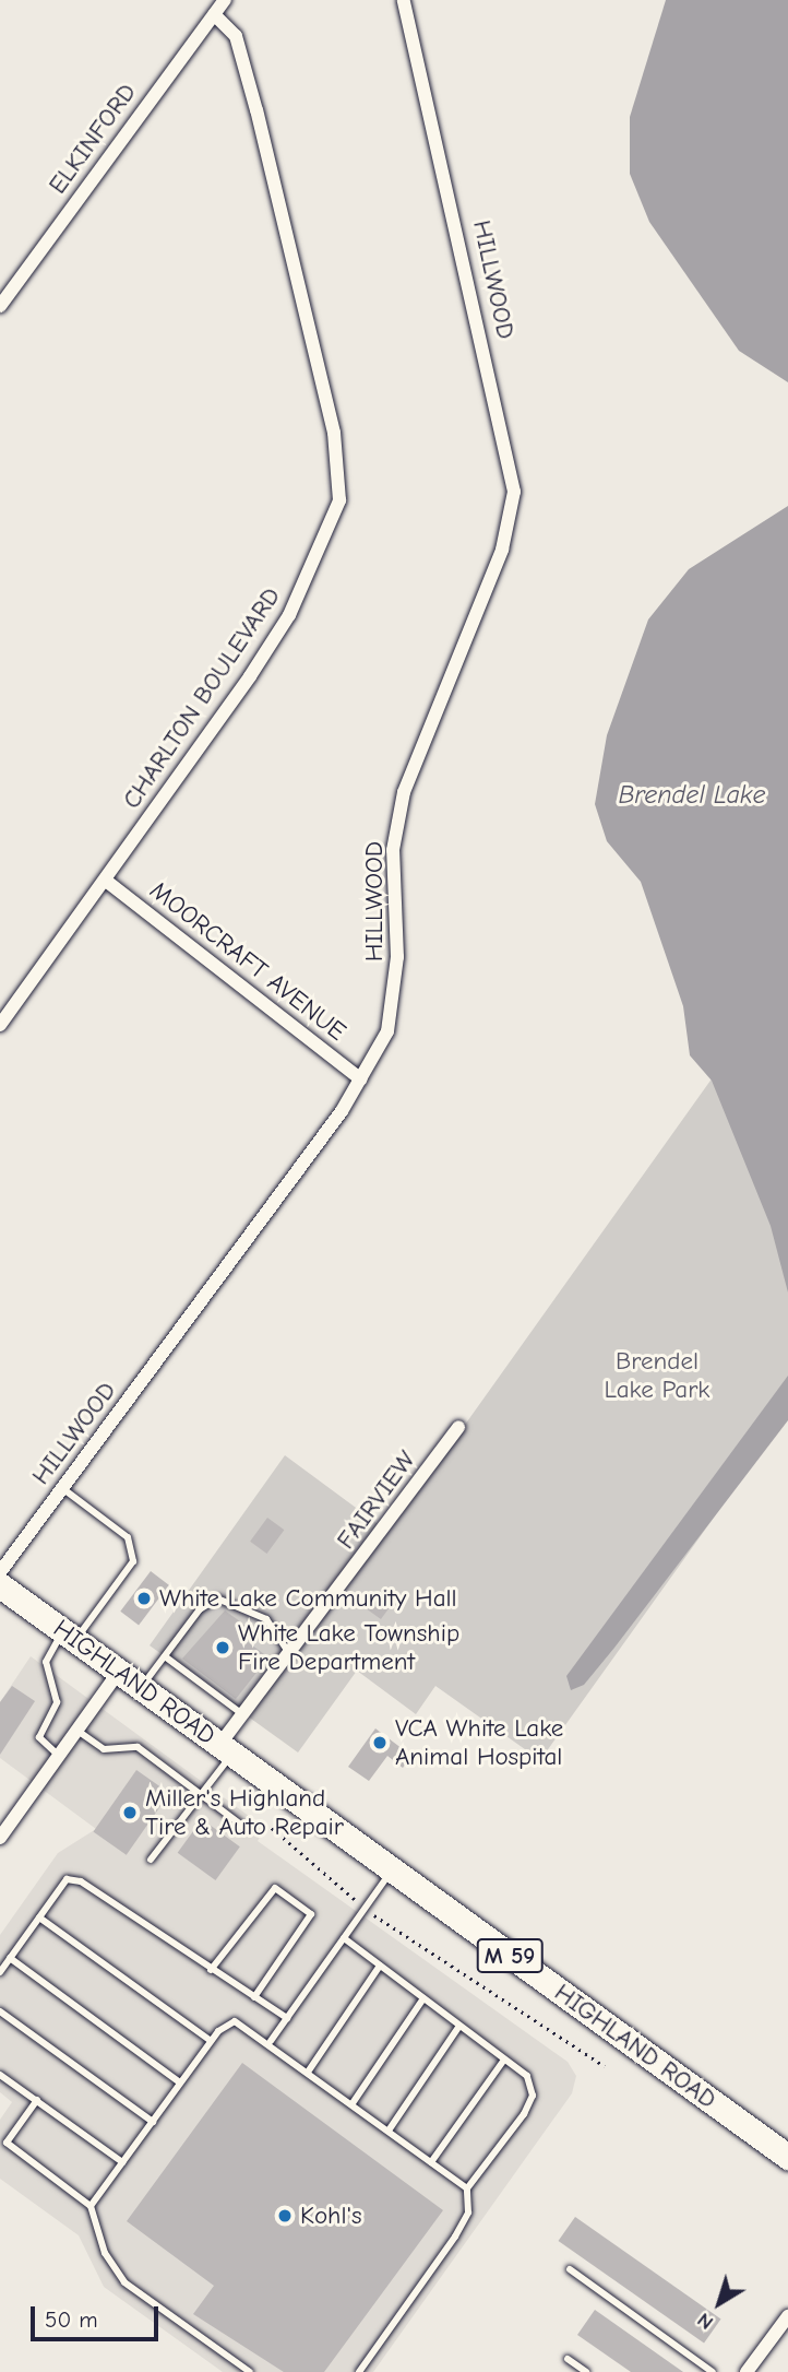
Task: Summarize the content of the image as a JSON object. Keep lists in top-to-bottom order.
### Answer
{
  "streets": {
    "highway": ["HIGHLAND ROAD", "M 59"],
    "street": [
      "ELKINFORD",
      "HILLWOOD",
      "CHARLTON BOULEVARD",
      "MOORCRAFT AVENUE",
      "FAIRVIEW"
    ]
  },
  "crossings": [
    ["ELKINFORD", "CHARLTON BOULEVARD"],
    ["HILLWOOD", "MOORCRAFT AVENUE"],
    ["CHARLTON BOULEVARD", "MOORCRAFT AVENUE"],
    ["FAIRVIEW", "HIGHLAND ROAD"]
  ],
  "water": ["Brendel Lake"],
  "parks": ["Brendel Lake Park"],
  "places": [
    "White Lake Community Hall",
    "White Lake Township Fire Department",
    "VCA White Lake Animal Hospital",
    "Miller's Highland Tire & Auto Repair",
    "Kohl's"
  ],
  "scale_bar": "50 m",
  "north": "bottom left"
}
